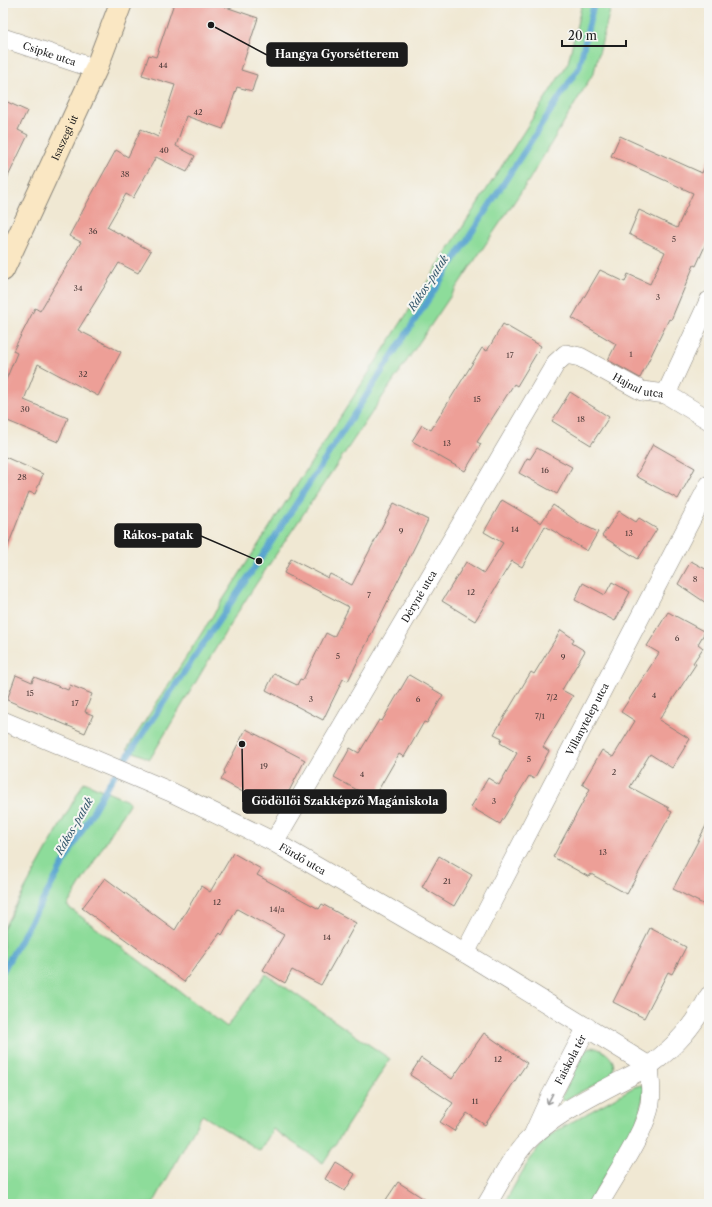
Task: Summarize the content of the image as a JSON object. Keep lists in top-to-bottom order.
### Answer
{
  "streets": {
    "main road": ["Isaszegi út"],
    "street": [
      "Csipke utca",
      "Hajnal utca",
      "Déryné utca",
      "Villanytelep utca",
      "Fürdő utca",
      "Faiskola tér"
    ]
  },
  "crossings": [
    ["Csipke utca", "Isaszegi út"],
    ["Hajnal utca", "Déryné utca"],
    ["Déryné utca", "Fürdő utca"],
    ["Villanytelep utca", "Fürdő utca"],
    ["Fürdő utca", "Faiskola tér"]
  ],
  "water": ["Rákos-patak"],
  "places": ["Hangya Gyorsétterem", "Rákos-patak", "Gödöllői Szakképző Magániskola"],
  "house_numbers": [
    "44",
    "42",
    "40",
    "38",
    "36",
    "5",
    "34",
    "3",
    "1",
    "17",
    "32",
    "15",
    "30",
    "18",
    "13",
    "16",
    "28",
    "14",
    "9",
    "13",
    "8",
    "12",
    "7",
    "6",
    "5",
    "9",
    "15",
    "4",
    "7/2",
    "3",
    "6",
    "17",
    "7/1",
    "5",
    "19",
    "2",
    "4",
    "3",
    "13",
    "21",
    "12",
    "14/a",
    "14",
    "12",
    "11"
  ],
  "scale_bar": "20 m"
}
